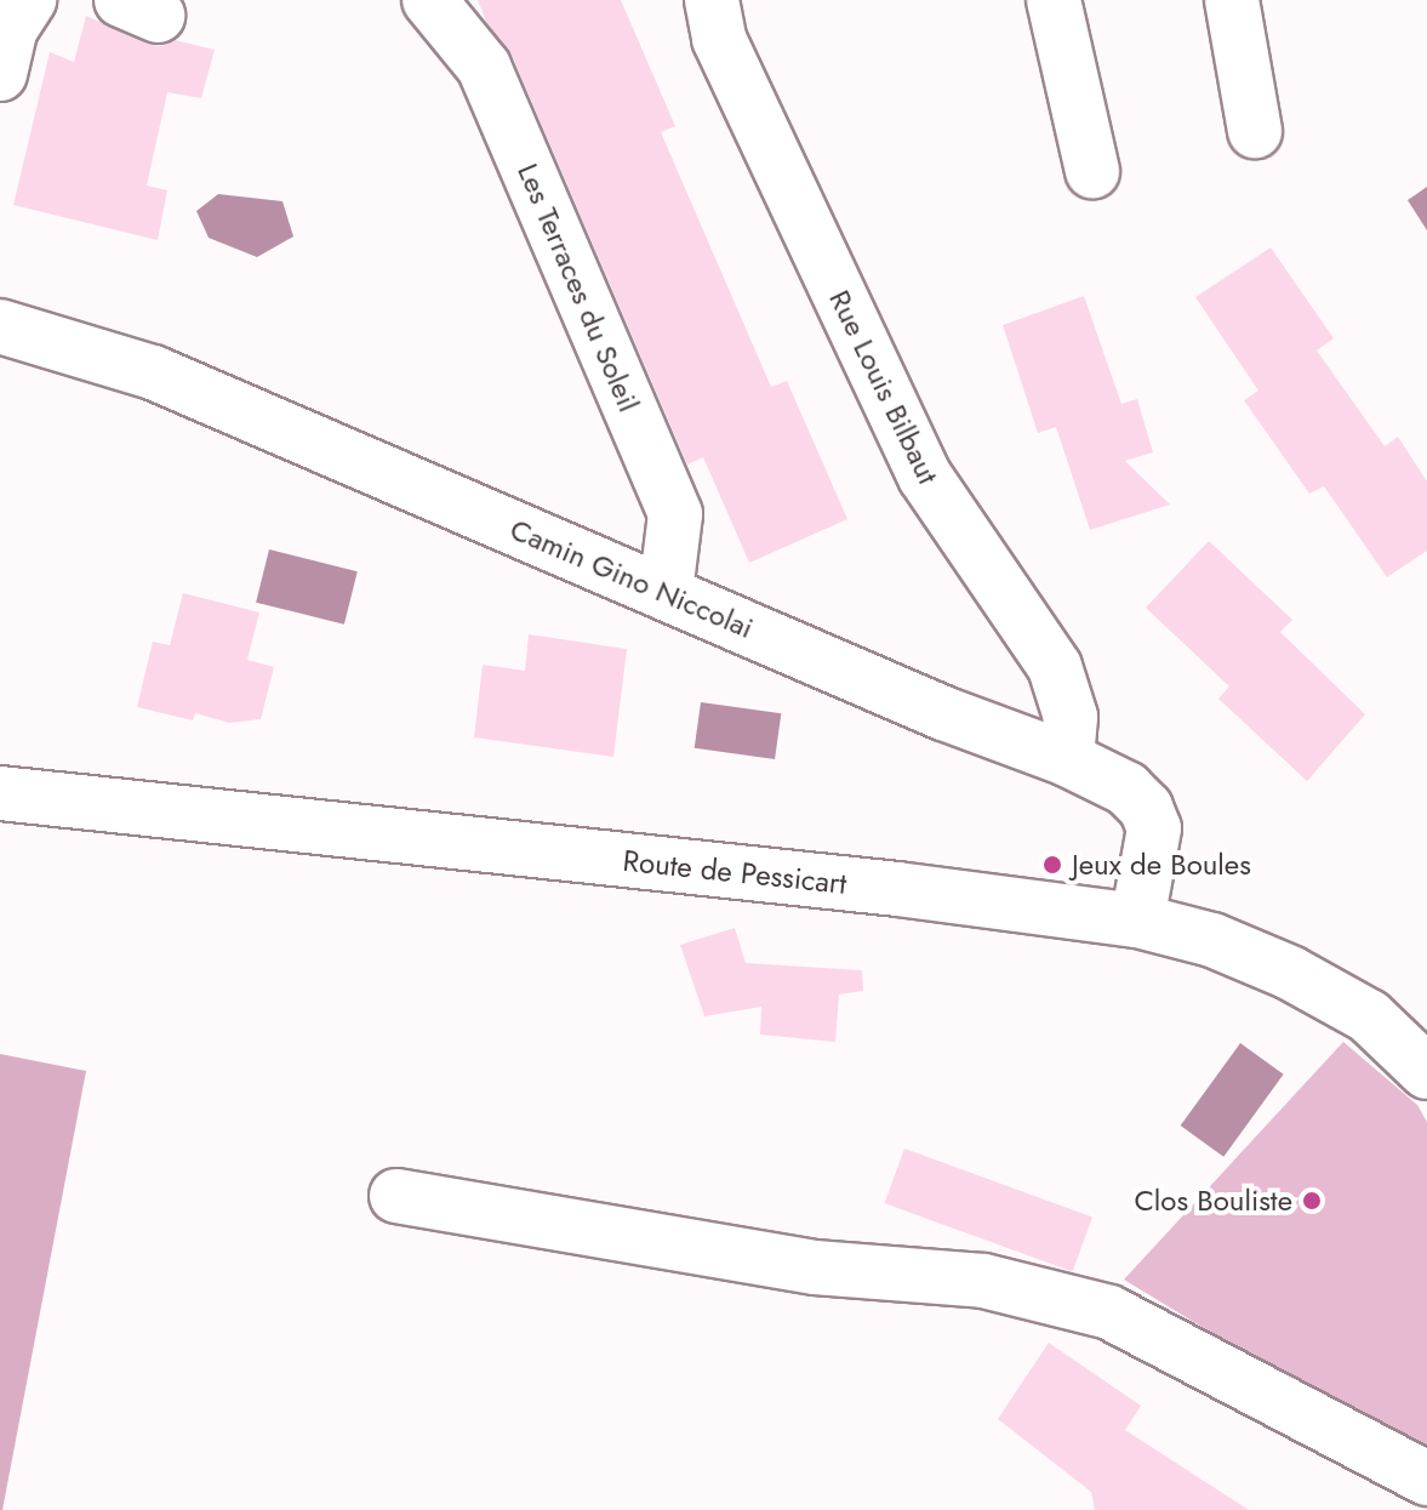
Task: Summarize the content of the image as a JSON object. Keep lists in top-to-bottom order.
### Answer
{
  "streets": {
    "street": [
      "Les Terraces du Soleil",
      "Rue Louis Bilbaut",
      "Camin Gino Niccolai",
      "Route de Pessicart"
    ]
  },
  "crossings": [
    ["Les Terraces du Soleil", "Camin Gino Niccolai"],
    ["Rue Louis Bilbaut", "Camin Gino Niccolai"],
    ["Camin Gino Niccolai", "Route de Pessicart"]
  ],
  "places": ["Jeux de Boules", "Clos Bouliste"]
}
